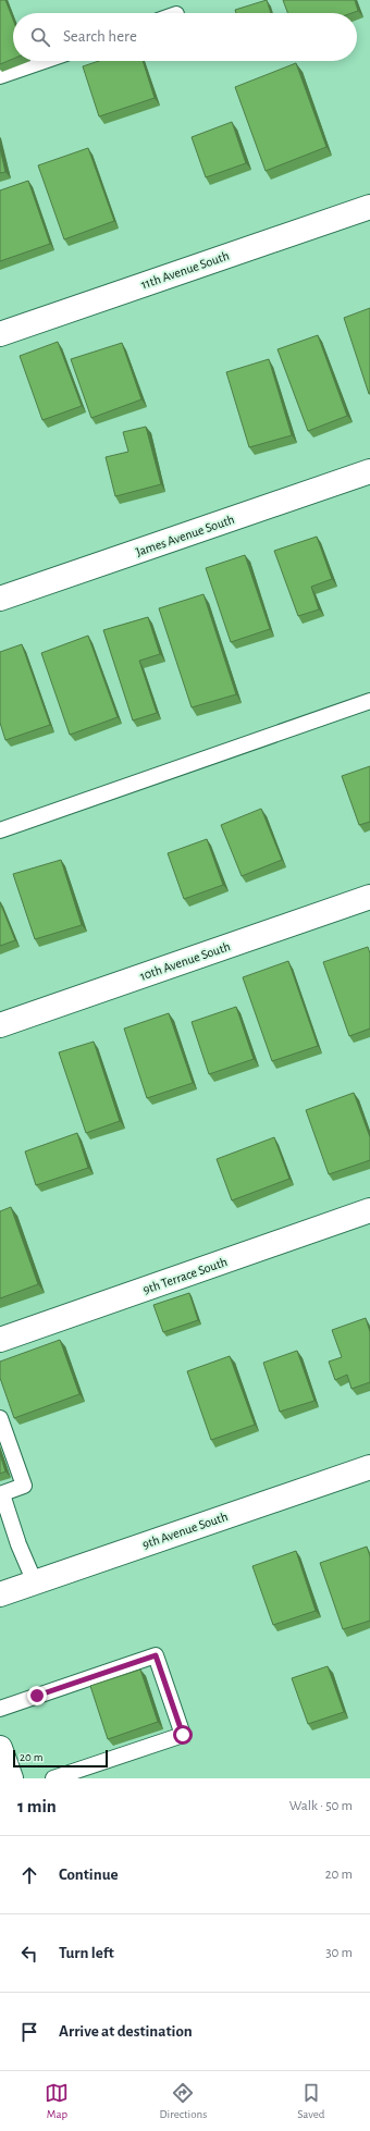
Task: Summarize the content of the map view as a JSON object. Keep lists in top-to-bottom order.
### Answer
{
  "streets": {
    "street": [
      "11th Avenue South",
      "James Avenue South",
      "10th Avenue South",
      "9th Terrace South",
      "9th Avenue South"
    ]
  },
  "scale_bar": "20 m",
  "page": {
    "search": "Search here",
    "scale": "20 m",
    "heading": ["1 min", "Walk · 50 m"],
    "list": [
      ["Continue", "20 m"],
      ["Turn left", "30 m"],
      "Arrive at destination"
    ],
    "nav": ["Map", "Directions", "Saved"]
  }
}
